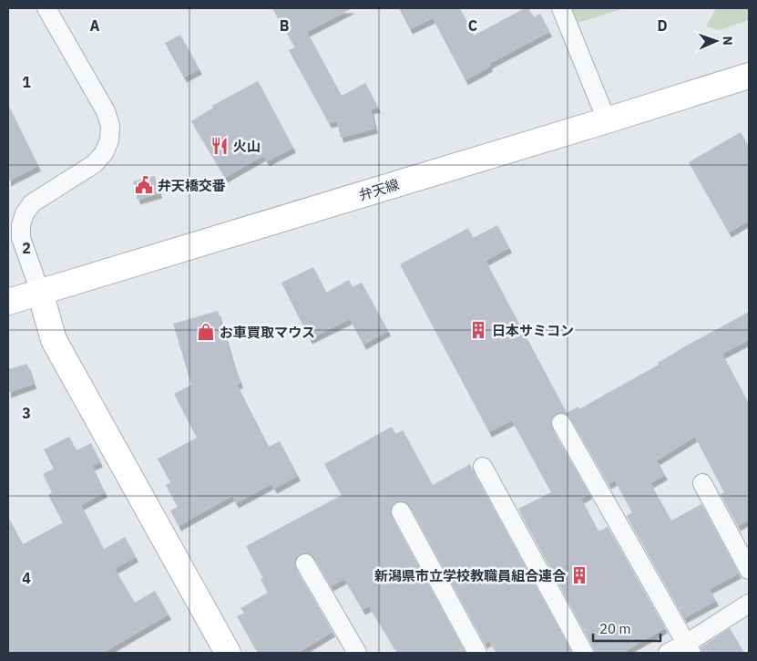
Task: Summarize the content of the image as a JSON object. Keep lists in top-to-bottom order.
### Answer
{
  "streets": {
    "street": ["弁天線"]
  },
  "places": {
    "restaurant": ["火山"],
    "public building": ["弁天橋交番"],
    "building": ["日本サミコン", "新潟県市立学校教職員組合連合"],
    "shop": ["お車買取マウス"]
  },
  "scale_bar": "20 m",
  "north": "right",
  "grid": {
    "columns": [
      "A",
      "B",
      "C",
      "D"
    ],
    "rows": [
      "1",
      "2",
      "3",
      "4"
    ]
  }
}
